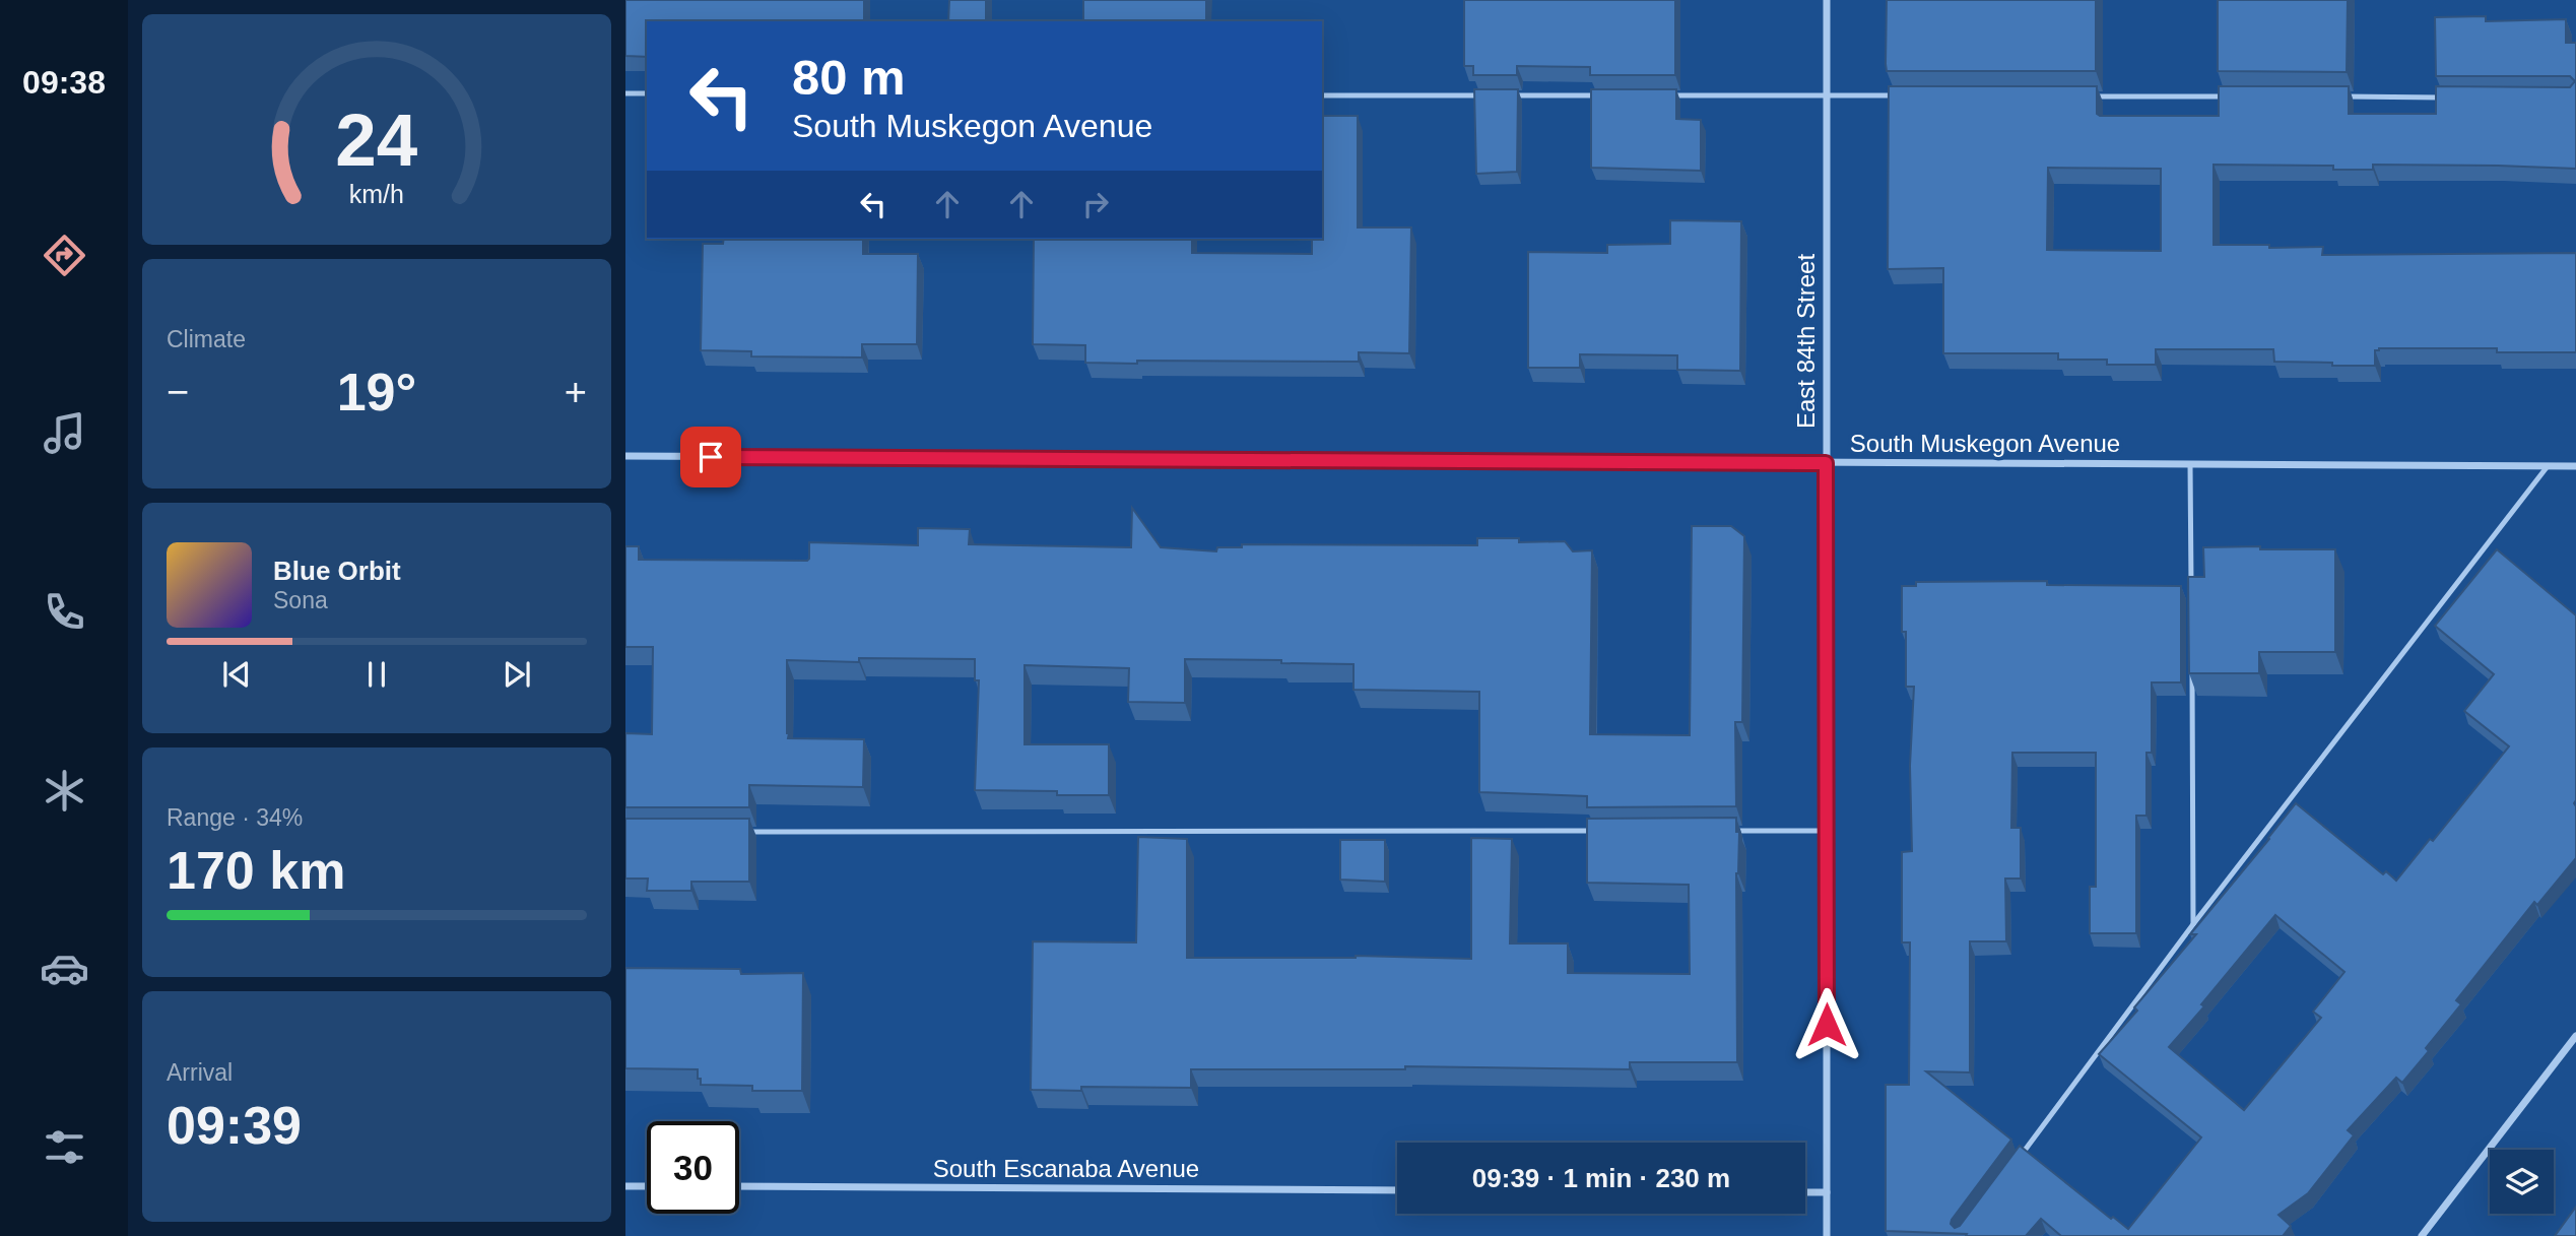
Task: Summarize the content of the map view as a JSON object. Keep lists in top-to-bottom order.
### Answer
{
  "streets": {
    "street": ["East 84th Street", "South Muskegon Avenue", "South Escanaba Avenue"]
  },
  "crossings": [
    ["East 84th Street", "South Muskegon Avenue"]
  ],
  "page": {
    "tabs": "09:38",
    "turn": ["80 m", "South Muskegon Avenue"],
    "tile": [
      "Climate",
      ["Range · 34%", "170 km"],
      ["Arrival", "09:39"]
    ],
    "heat": ["−", "19°", "+"],
    "song": ["Blue Orbit", "Sona"],
    "limit": "30",
    "trip": "09:39 · 1 min · 230 m",
    "gauge": ["24", "km/h"]
  }
}
